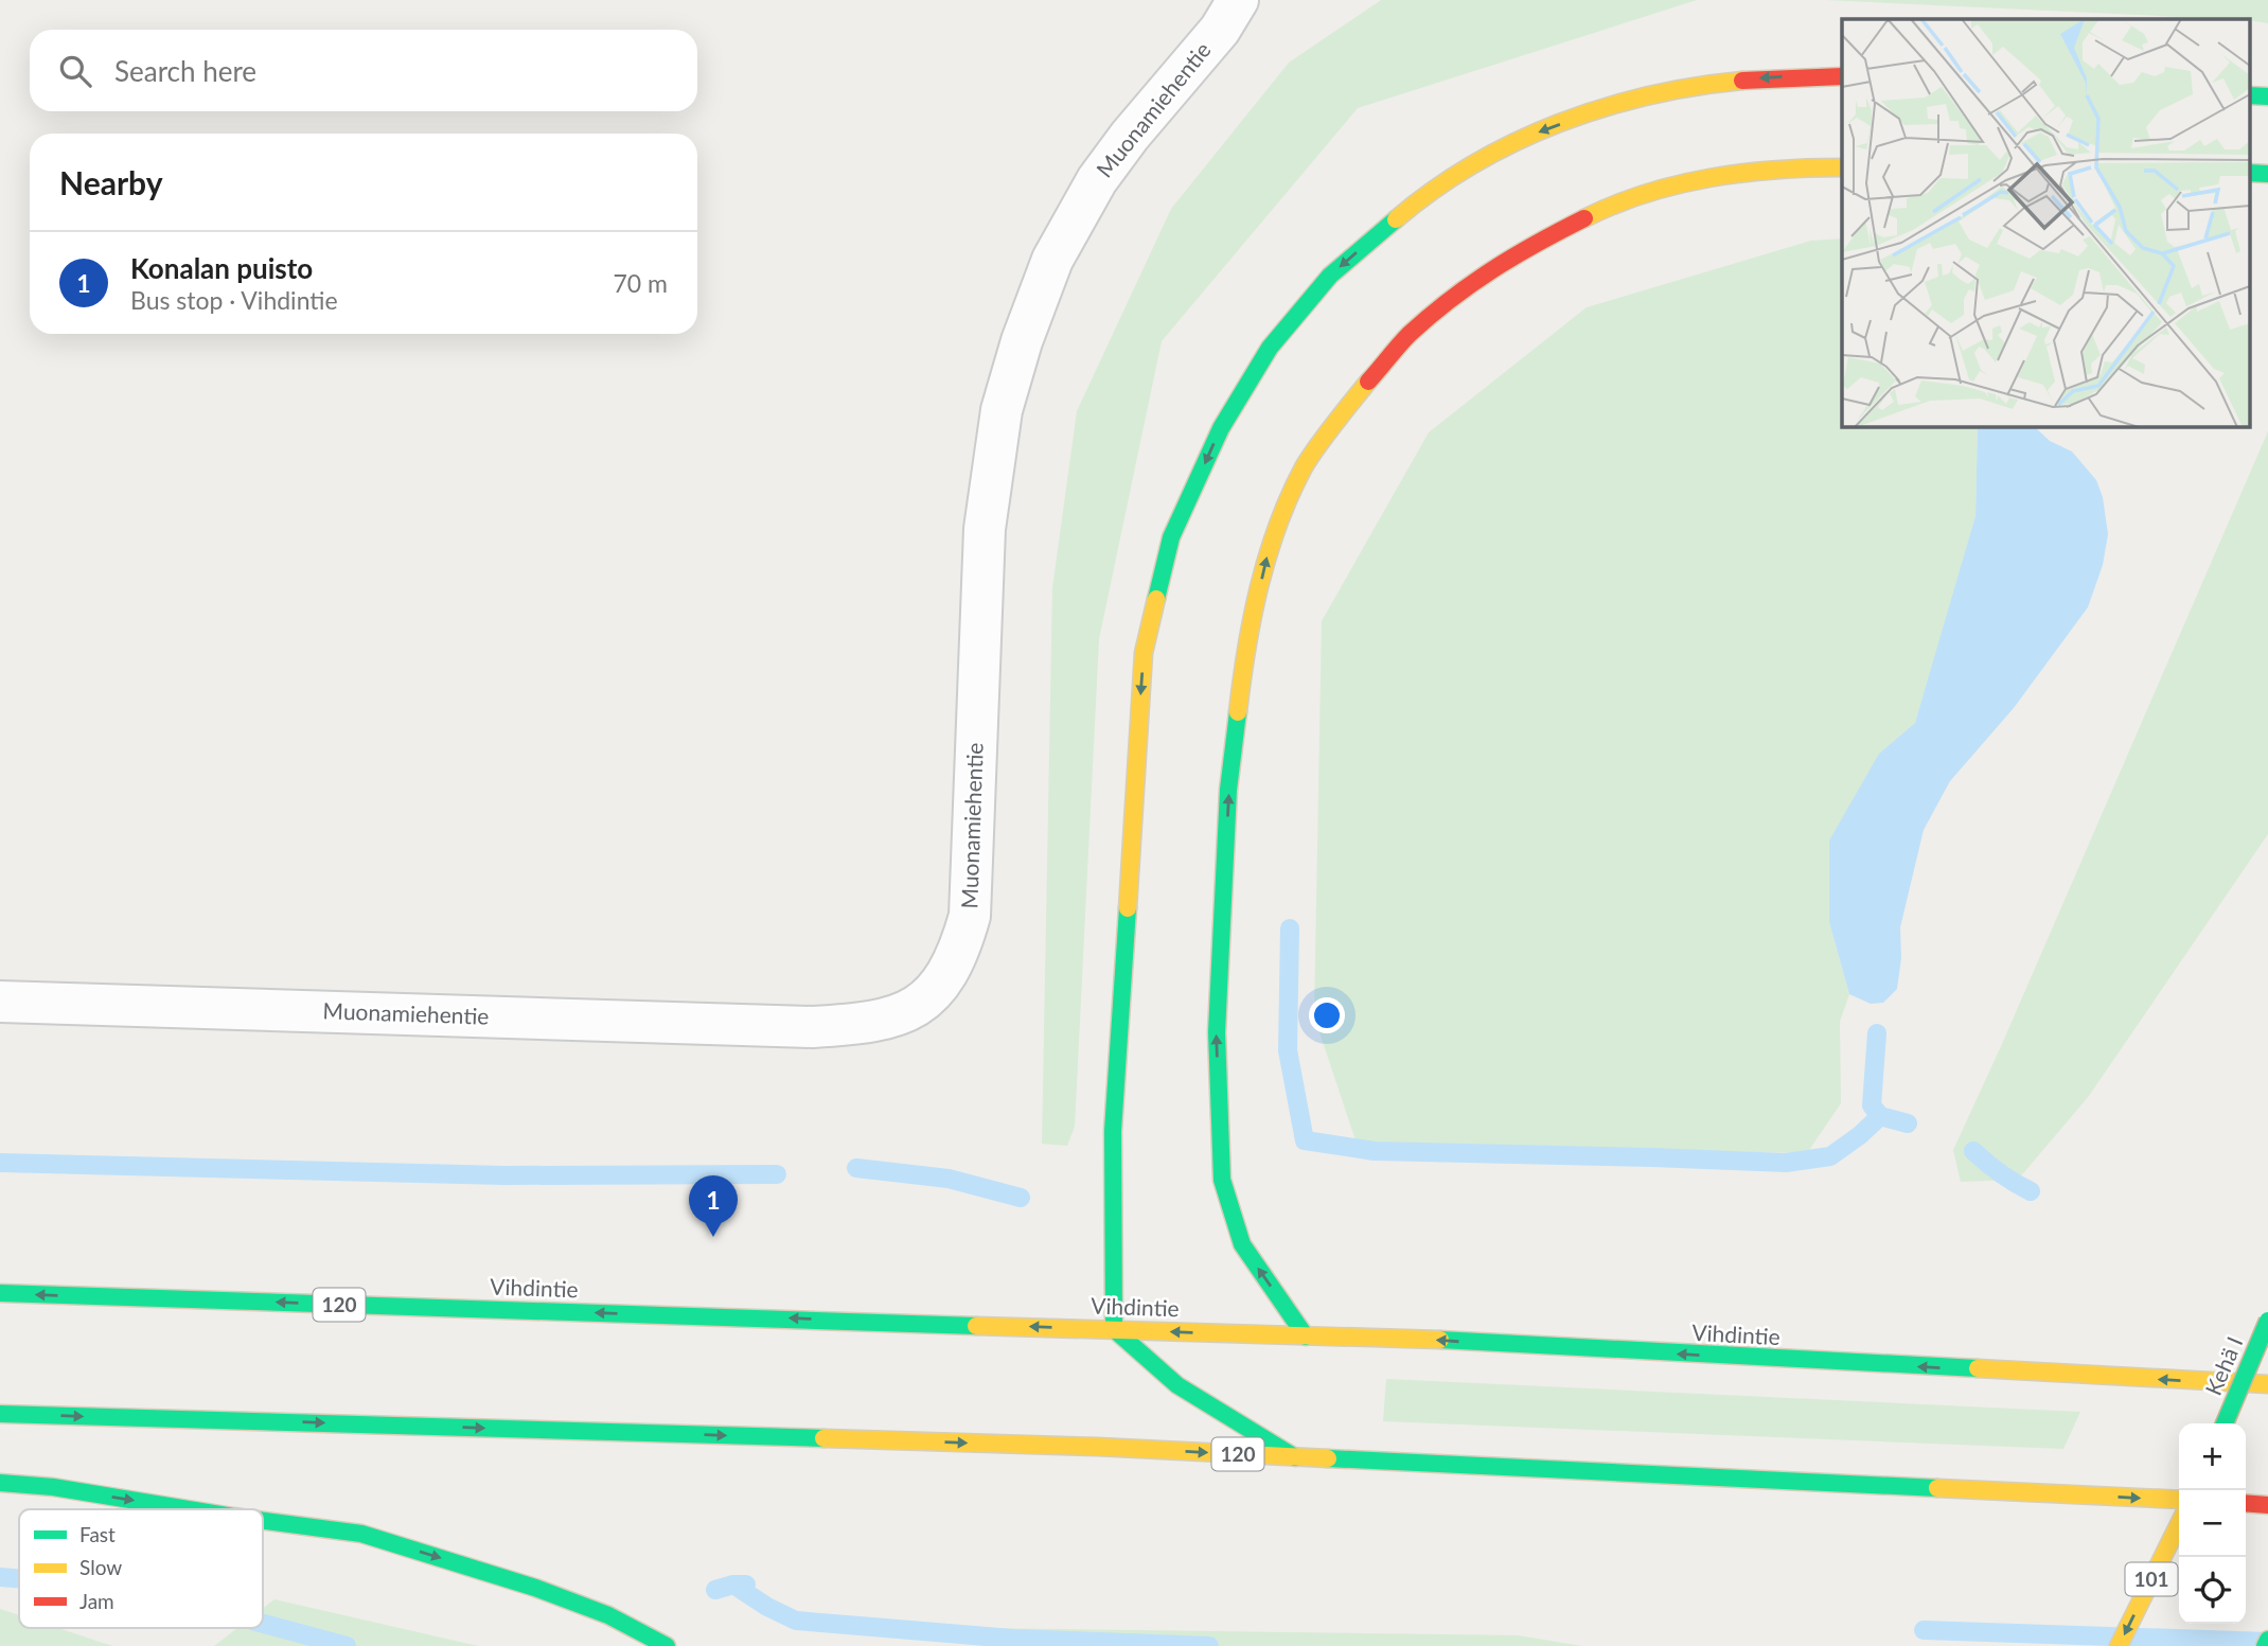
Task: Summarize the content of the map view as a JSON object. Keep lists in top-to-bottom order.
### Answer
{
  "streets": {
    "main road": [
      "Vihdintie",
      "120",
      "Kehä I",
      "101"
    ],
    "street": ["Muonamiehentie"]
  },
  "legend": ["Fast", "Slow", "Jam"],
  "page": {
    "search": "Search here",
    "heading": "Nearby",
    "list": [
      {
        "mark": "1",
        "name": "Konalan puisto",
        "note": "Bus stop · Vihdintie",
        "value": "70 m"
      }
    ],
    "pins": "1",
    "map_buttons": ["+", "−"]
  }
}
